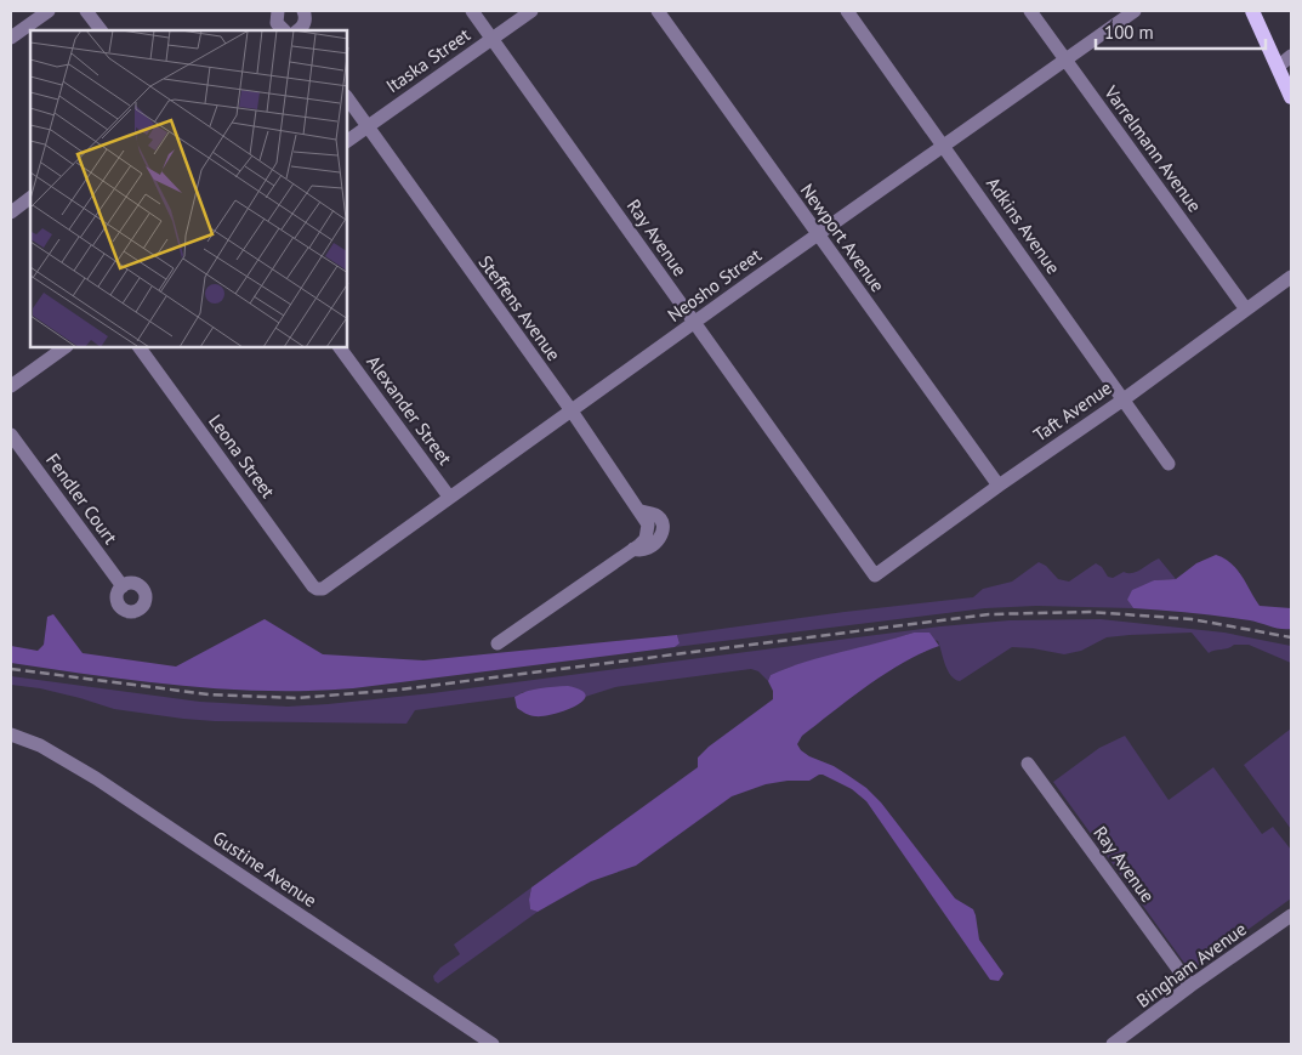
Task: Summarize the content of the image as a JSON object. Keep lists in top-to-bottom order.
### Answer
{
  "streets": {
    "street": [
      "Itaska Street",
      "Varrelmann Avenue",
      "Adkins Avenue",
      "Ray Avenue",
      "Newport Avenue",
      "Neosho Street",
      "Steffens Avenue",
      "Alexander Street",
      "Taft Avenue",
      "Leona Street",
      "Fendler Court",
      "Gustine Avenue",
      "Bingham Avenue"
    ]
  },
  "crossings": [
    ["Itaska Street", "Ray Avenue"],
    ["Itaska Street", "Steffens Avenue"],
    ["Varrelmann Avenue", "Neosho Street"],
    ["Varrelmann Avenue", "Taft Avenue"],
    ["Adkins Avenue", "Neosho Street"],
    ["Adkins Avenue", "Taft Avenue"],
    ["Ray Avenue", "Neosho Street"],
    ["Ray Avenue", "Taft Avenue"],
    ["Ray Avenue", "Bingham Avenue"],
    ["Newport Avenue", "Neosho Street"],
    ["Newport Avenue", "Taft Avenue"],
    ["Neosho Street", "Steffens Avenue"],
    ["Neosho Street", "Alexander Street"],
    ["Neosho Street", "Leona Street"]
  ],
  "scale_bar": "100 m"
}
